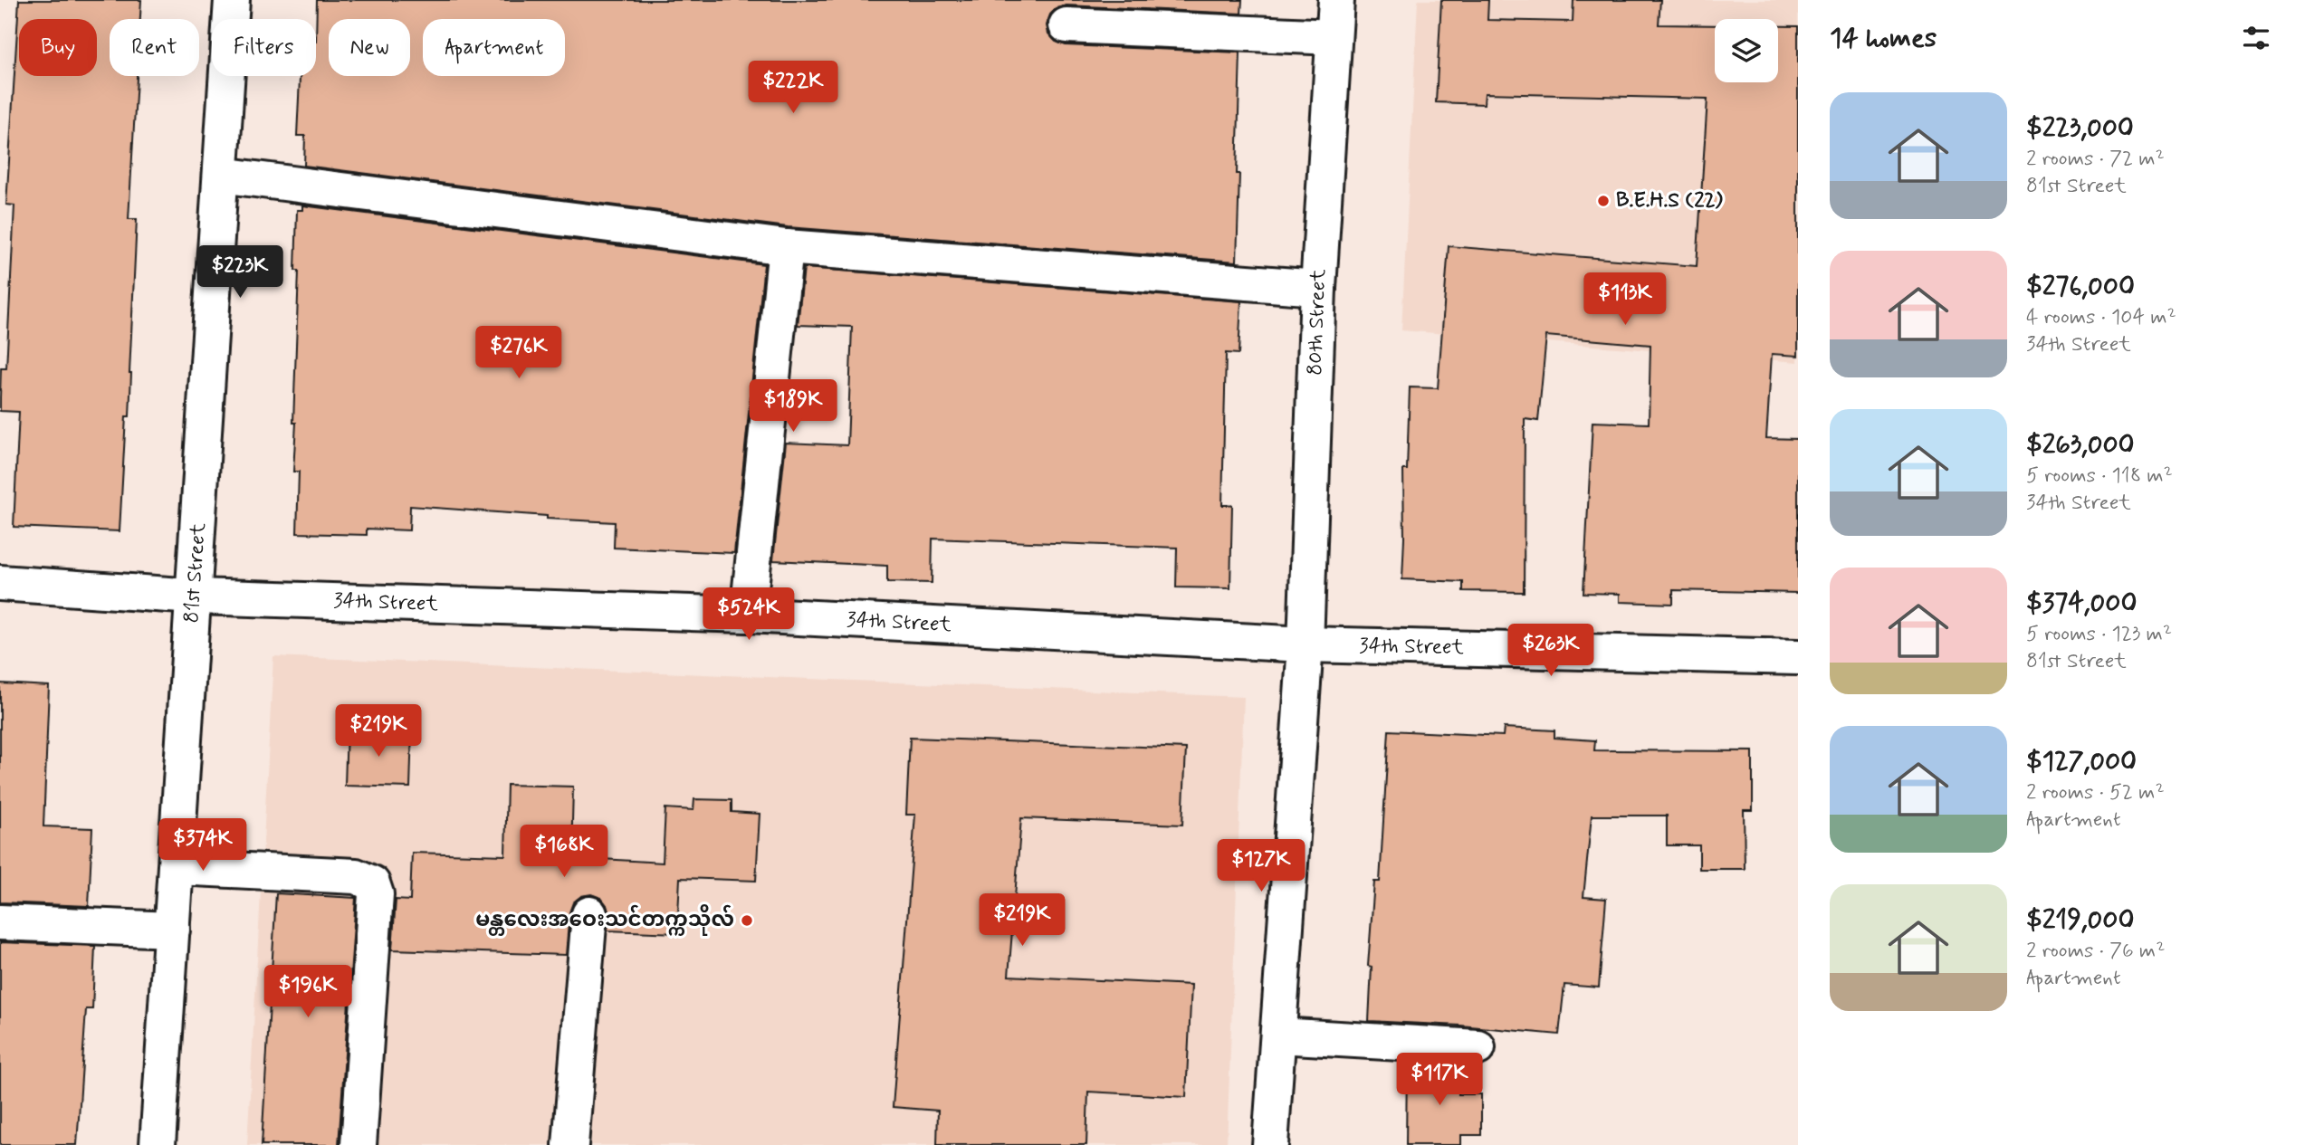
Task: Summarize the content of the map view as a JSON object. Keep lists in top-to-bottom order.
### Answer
{
  "streets": {
    "street": ["80th Street", "81st Street", "34th Street"]
  },
  "crossings": [
    ["80th Street", "34th Street"],
    ["81st Street", "34th Street"]
  ],
  "places": ["B.E.H.S (22)", "မန္တလေးအဝေးသင်တက္ကသိုလ်"],
  "page": {
    "heading": "14 homes",
    "chip": [
      "Buy",
      "Rent",
      "Filters",
      "New",
      "Apartment"
    ],
    "price": [
      "$222K",
      "$223K",
      "$113K",
      "$276K",
      "$189K",
      "$524K",
      "$263K",
      "$219K",
      "$374K",
      "$168K",
      "$127K",
      "$219K",
      "$196K",
      "$117K"
    ],
    "list": [
      {
        "name": "$223,000",
        "note": "2 rooms · 72 m² · 81st Street"
      },
      {
        "name": "$276,000",
        "note": "4 rooms · 104 m² · 34th Street"
      },
      {
        "name": "$263,000",
        "note": "5 rooms · 118 m² · 34th Street"
      },
      {
        "name": "$374,000",
        "note": "5 rooms · 123 m² · 81st Street"
      },
      {
        "name": "$127,000",
        "note": "2 rooms · 52 m² · Apartment"
      },
      {
        "name": "$219,000",
        "note": "2 rooms · 76 m² · Apartment"
      }
    ]
  }
}
